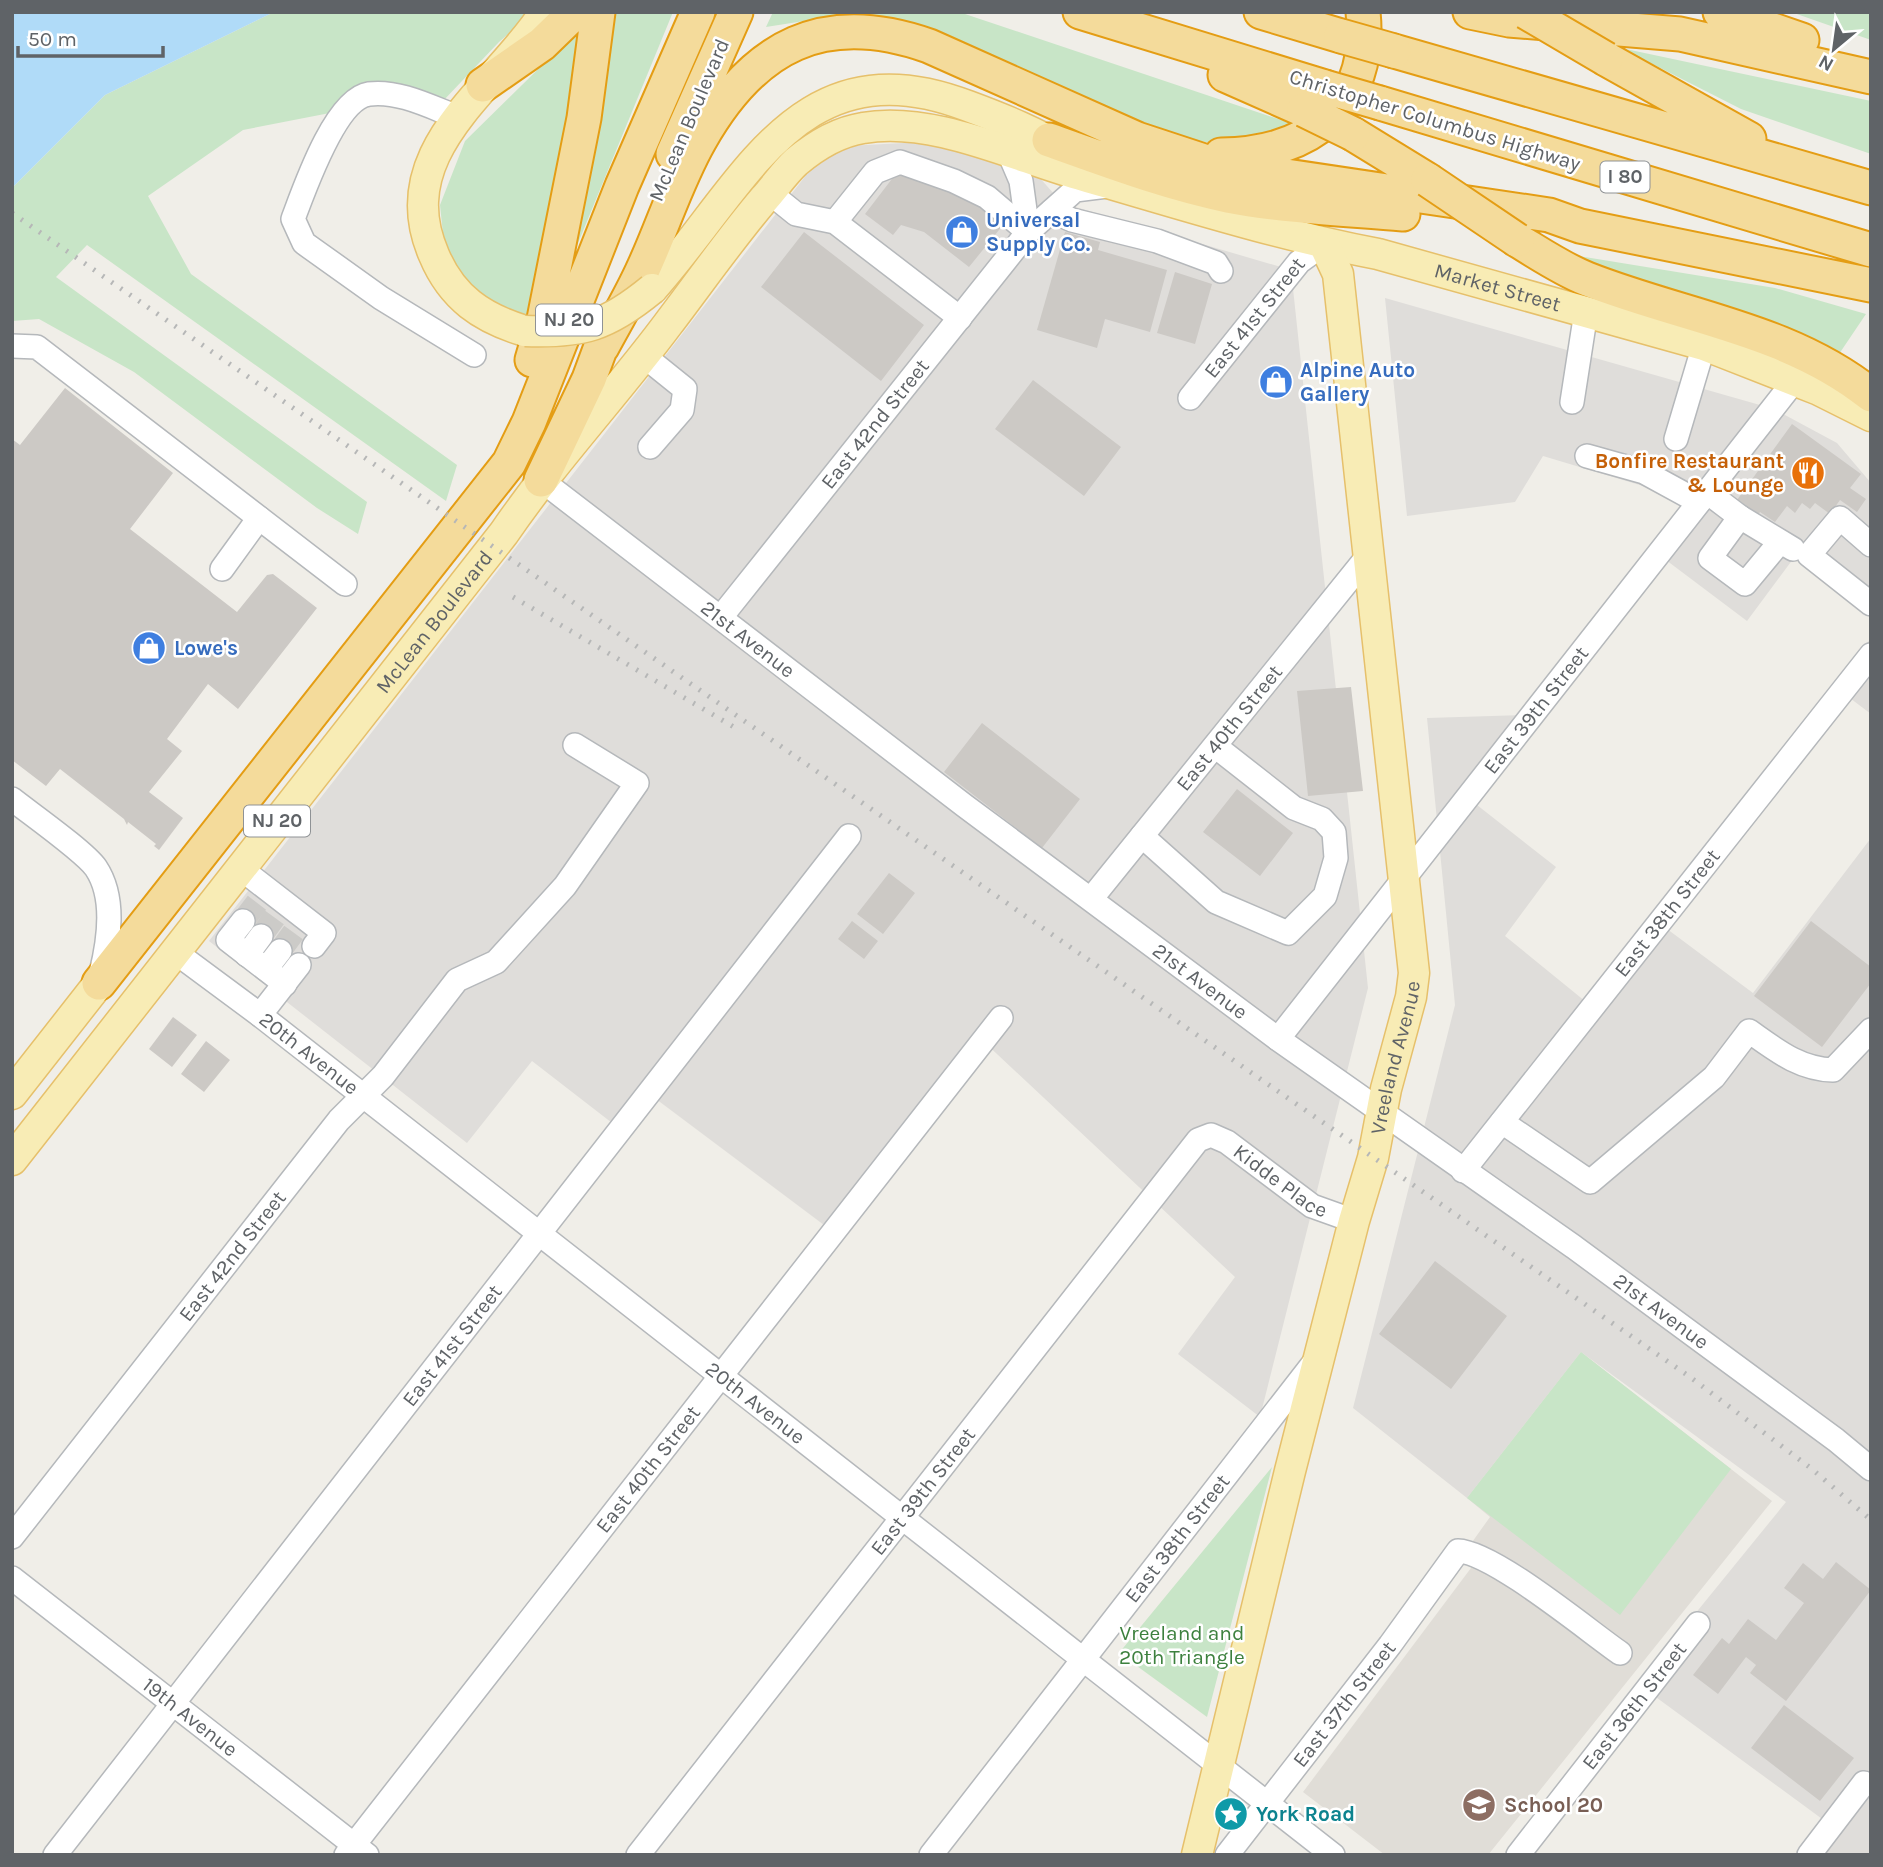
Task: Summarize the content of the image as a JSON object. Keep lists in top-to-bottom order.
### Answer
{
  "streets": {
    "highway": [
      "McLean Boulevard",
      "Christopher Columbus Highway",
      "I 80",
      "NJ 20"
    ],
    "main road": ["Market Street", "Vreeland Avenue"],
    "street": [
      "East 41st Street",
      "East 42nd Street",
      "21st Avenue",
      "East 39th Street",
      "East 40th Street",
      "East 38th Street",
      "20th Avenue",
      "Kidde Place",
      "East 37th Street",
      "East 36th Street",
      "19th Avenue"
    ]
  },
  "crossings": [
    ["McLean Boulevard", "Market Street"],
    ["McLean Boulevard", "21st Avenue"],
    ["McLean Boulevard", "20th Avenue"],
    ["Market Street", "East 41st Street"],
    ["Market Street", "East 42nd Street"],
    ["Market Street", "21st Avenue"],
    ["Market Street", "East 39th Street"],
    ["Market Street", "Vreeland Avenue"],
    ["East 41st Street", "20th Avenue"],
    ["East 41st Street", "Vreeland Avenue"],
    ["East 41st Street", "19th Avenue"],
    ["East 42nd Street", "21st Avenue"],
    ["East 42nd Street", "20th Avenue"],
    ["21st Avenue", "East 39th Street"],
    ["21st Avenue", "East 40th Street"],
    ["21st Avenue", "East 38th Street"],
    ["21st Avenue", "Vreeland Avenue"],
    ["East 39th Street", "20th Avenue"],
    ["East 39th Street", "Vreeland Avenue"],
    ["East 39th Street", "Kidde Place"],
    ["East 40th Street", "20th Avenue"],
    ["East 40th Street", "Vreeland Avenue"],
    ["East 40th Street", "19th Avenue"],
    ["East 38th Street", "20th Avenue"],
    ["East 38th Street", "Vreeland Avenue"],
    ["20th Avenue", "Vreeland Avenue"],
    ["20th Avenue", "East 37th Street"],
    ["Vreeland Avenue", "Kidde Place"]
  ],
  "parks": ["Vreeland and 20th Triangle"],
  "places": {
    "shop": ["Universal Supply Co.", "Alpine Auto Gallery", "Lowe's"],
    "restaurant": ["Bonfire Restaurant & Lounge"],
    "school or university": ["School 20"],
    "place": ["York Road"]
  },
  "scale_bar": "50 m",
  "north": "bottom left"
}
